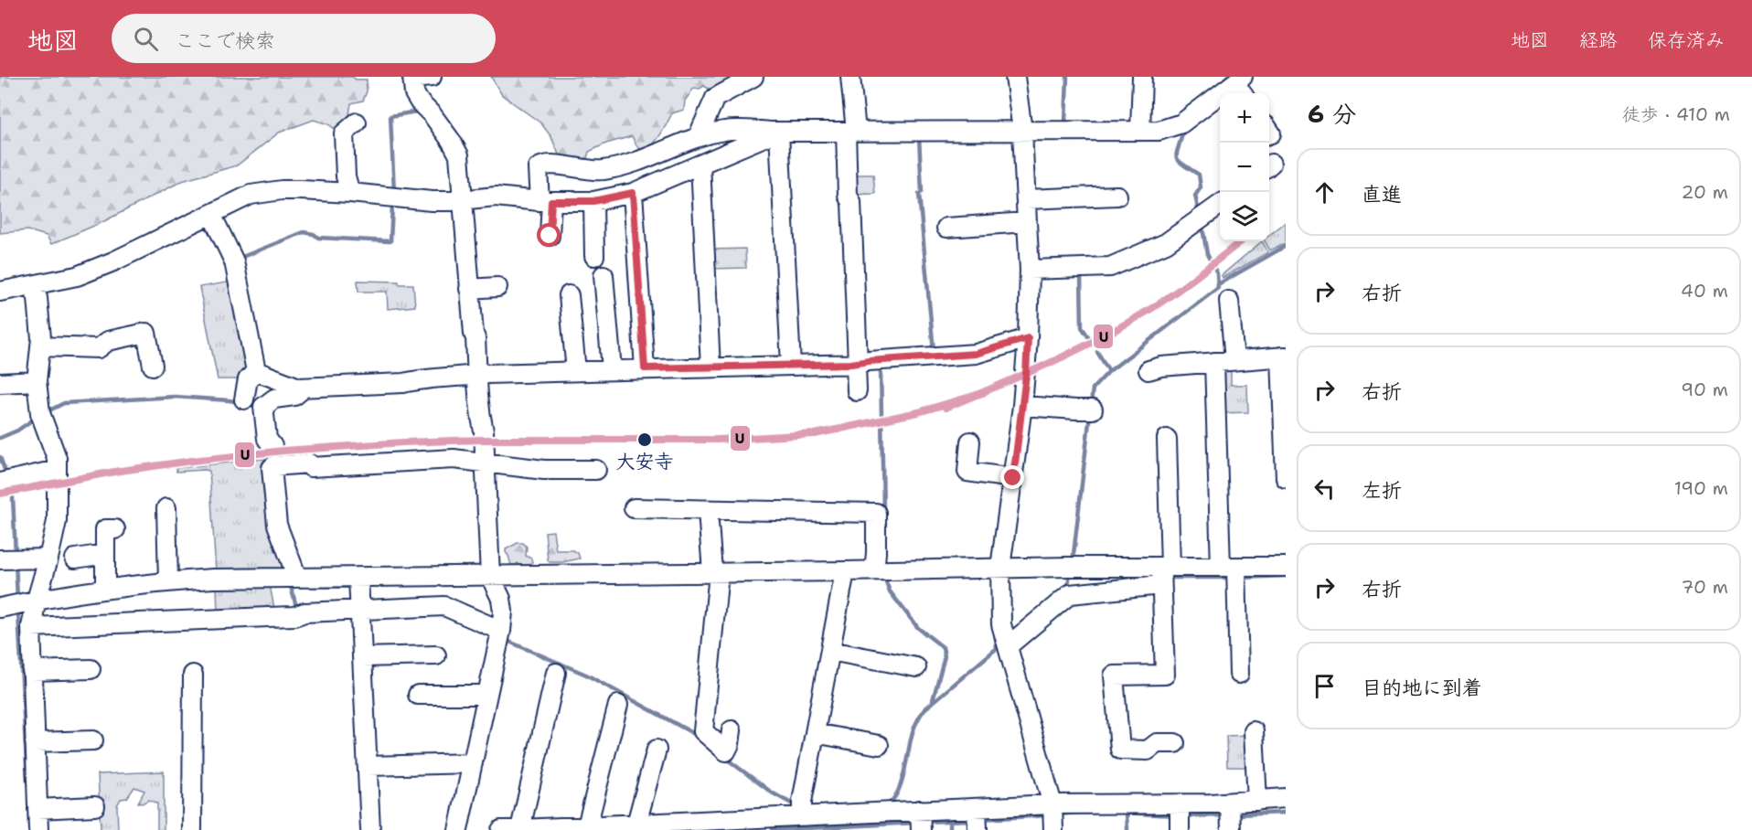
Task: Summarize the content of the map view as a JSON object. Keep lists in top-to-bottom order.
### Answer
{
  "places": ["大安寺"],
  "lines": ["transit line U"],
  "page": {
    "header": "地図",
    "search": "ここで検索",
    "nav": ["地図", "経路", "保存済み"],
    "heading": ["6 分", "徒歩 · 410 m"],
    "map_buttons": ["+", "−"],
    "list": [
      ["直進", "20 m"],
      ["右折", "40 m"],
      ["右折", "90 m"],
      ["左折", "190 m"],
      ["右折", "70 m"],
      "目的地に到着"
    ]
  }
}
